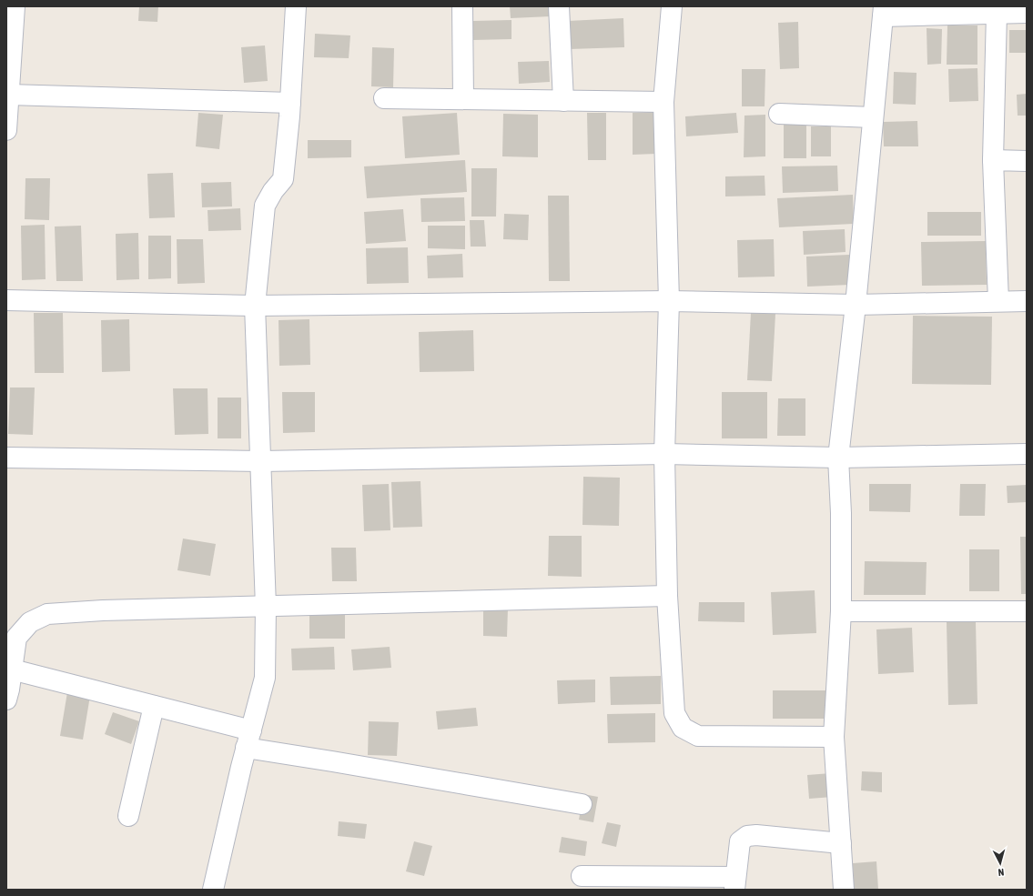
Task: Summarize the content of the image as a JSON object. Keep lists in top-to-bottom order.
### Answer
{
  "north": "bottom"
}
